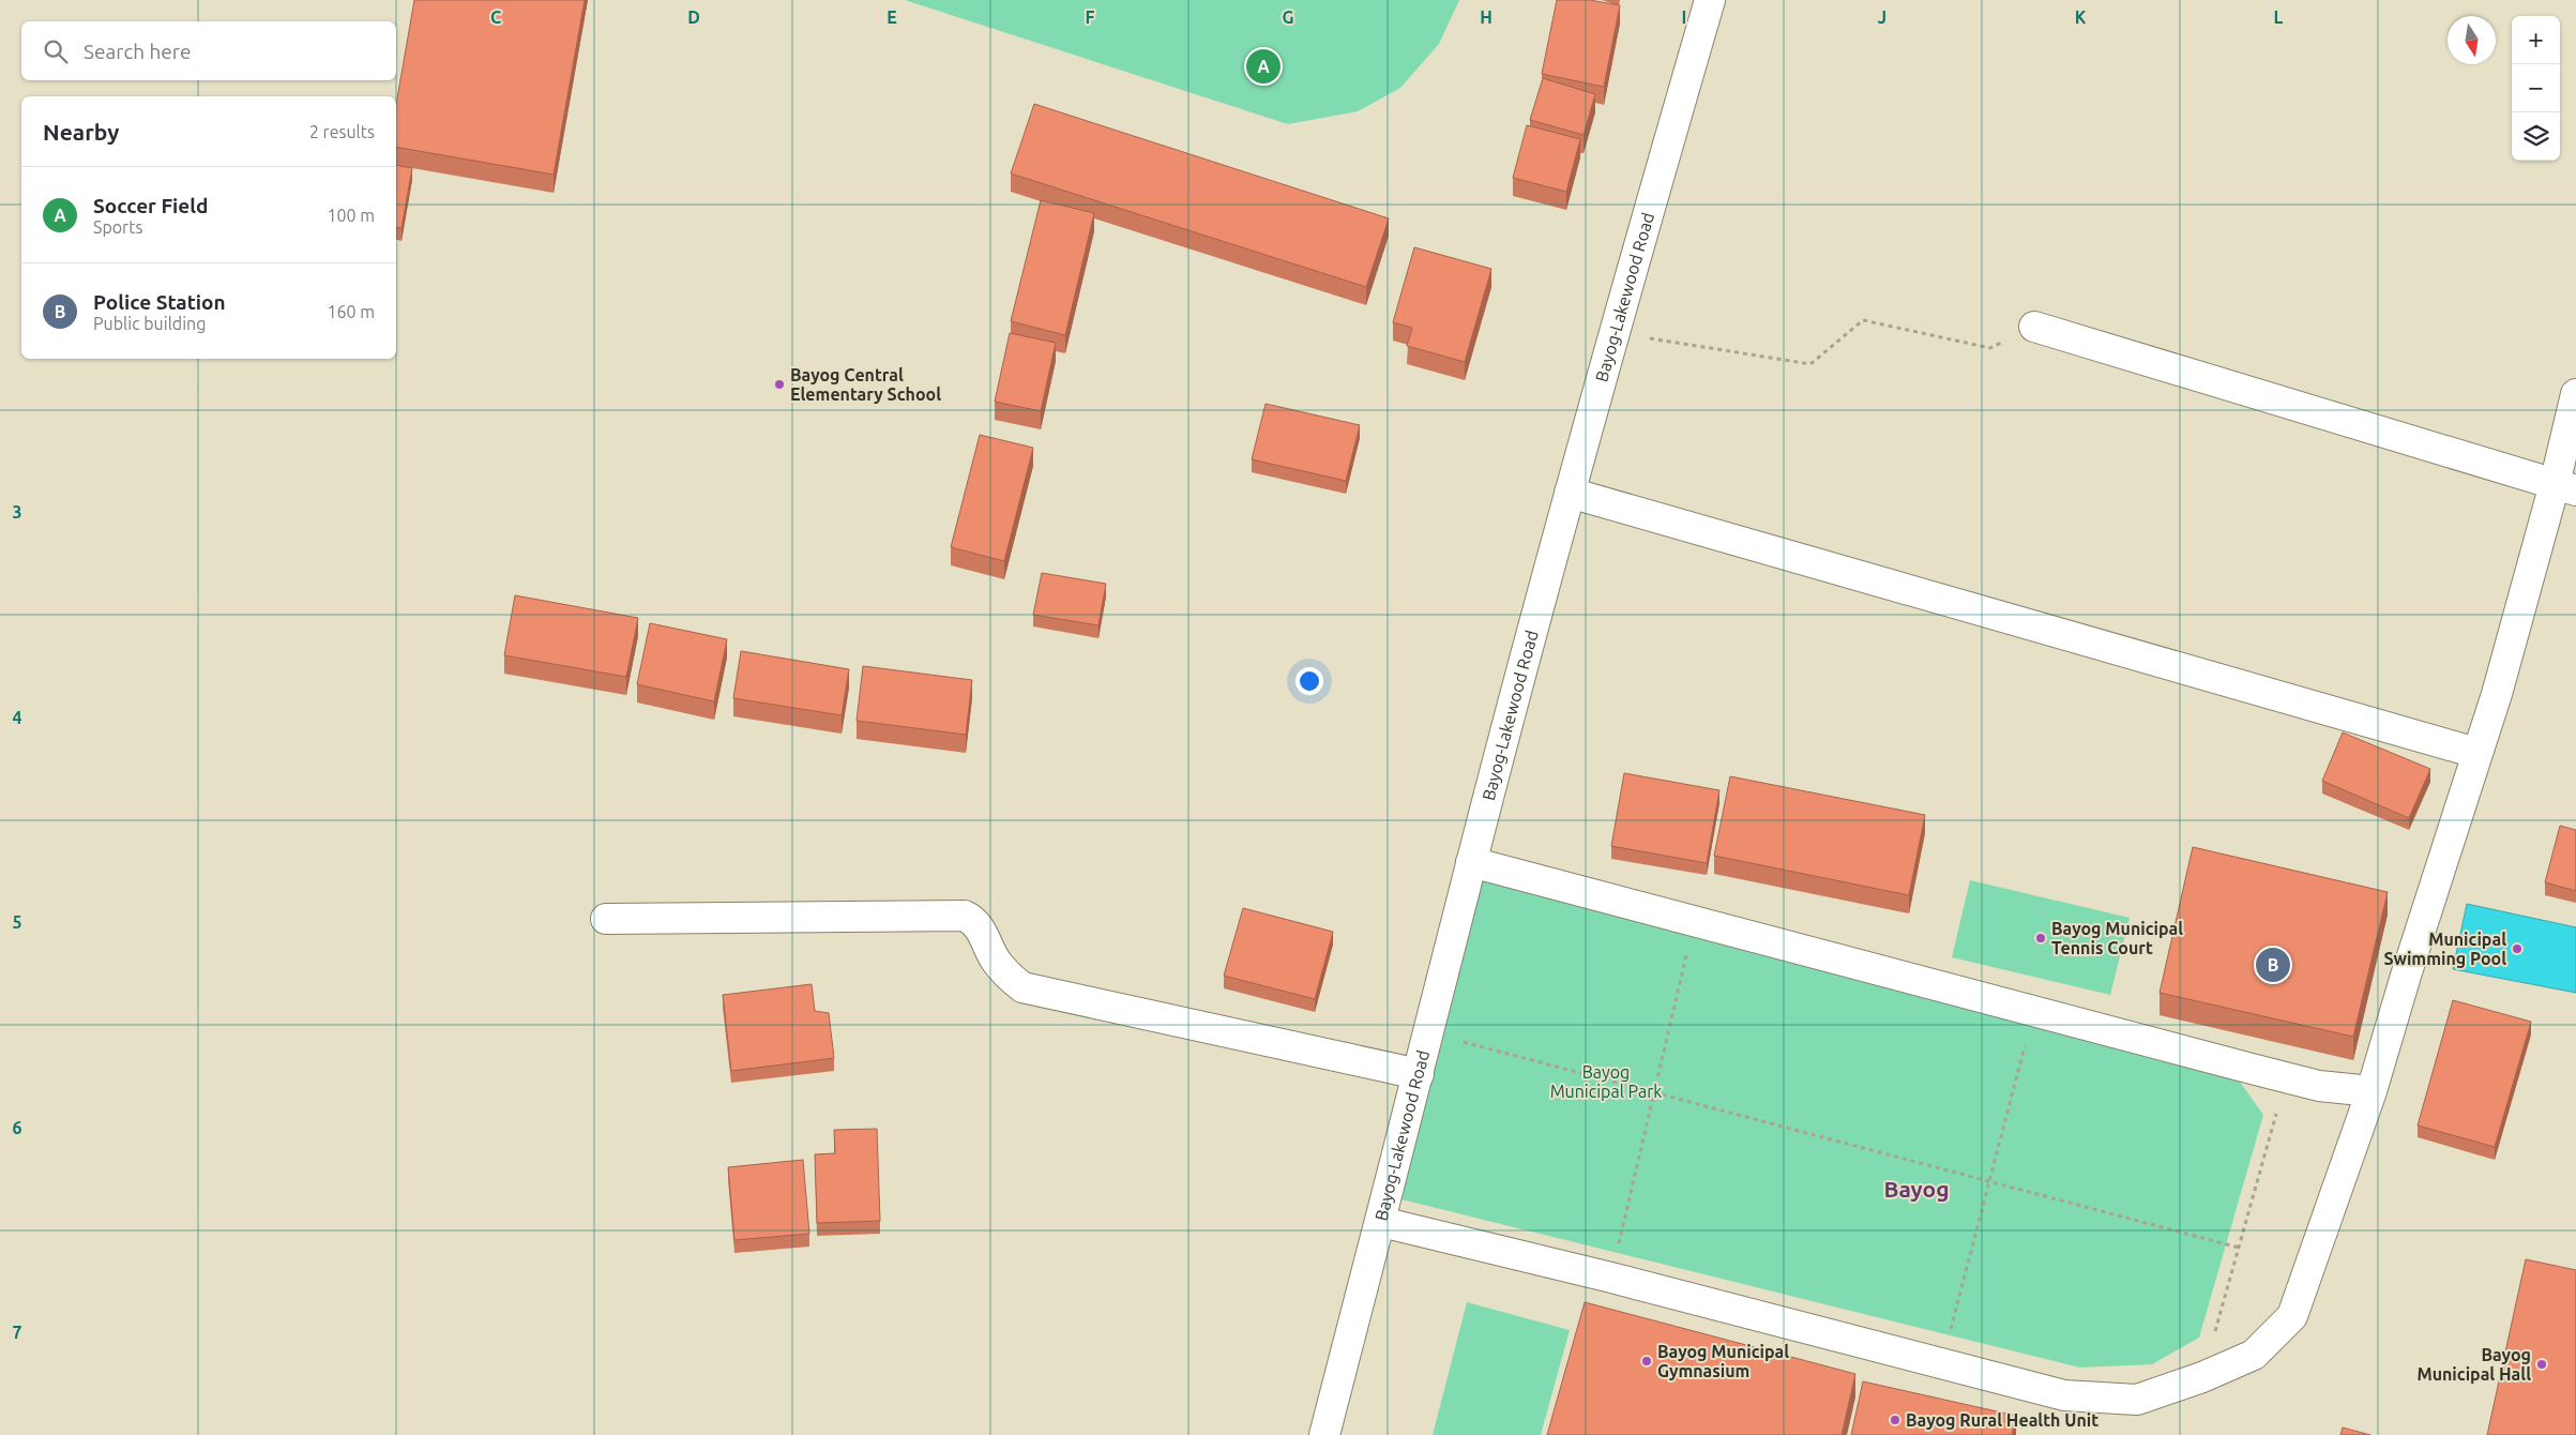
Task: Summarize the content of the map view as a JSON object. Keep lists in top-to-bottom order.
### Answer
{
  "streets": {
    "street": ["Bayog-Lakewood Road"]
  },
  "districts": ["Bayog"],
  "parks": ["Bayog Municipal Park"],
  "places": [
    "Bayog Central Elementary School",
    "Bayog Municipal Tennis Court",
    "Municipal Swimming Pool",
    "Bayog Municipal Gymnasium",
    "Bayog Municipal Hall",
    "Bayog Rural Health Unit"
  ],
  "north": "bottom",
  "page": {
    "map_buttons": ["+", "−"],
    "search": "Search here",
    "pins": ["A", "B"],
    "heading": ["Nearby", "2 results"],
    "list": [
      {
        "mark": "A",
        "name": "Soccer Field",
        "note": "Sports",
        "value": "100 m"
      },
      {
        "mark": "B",
        "name": "Police Station",
        "note": "Public building",
        "value": "160 m"
      }
    ]
  },
  "grid": {
    "columns": [
      "C",
      "D",
      "E",
      "F",
      "G",
      "H",
      "I",
      "J",
      "K",
      "L"
    ],
    "rows": [
      "3",
      "4",
      "5",
      "6",
      "7"
    ]
  }
}
